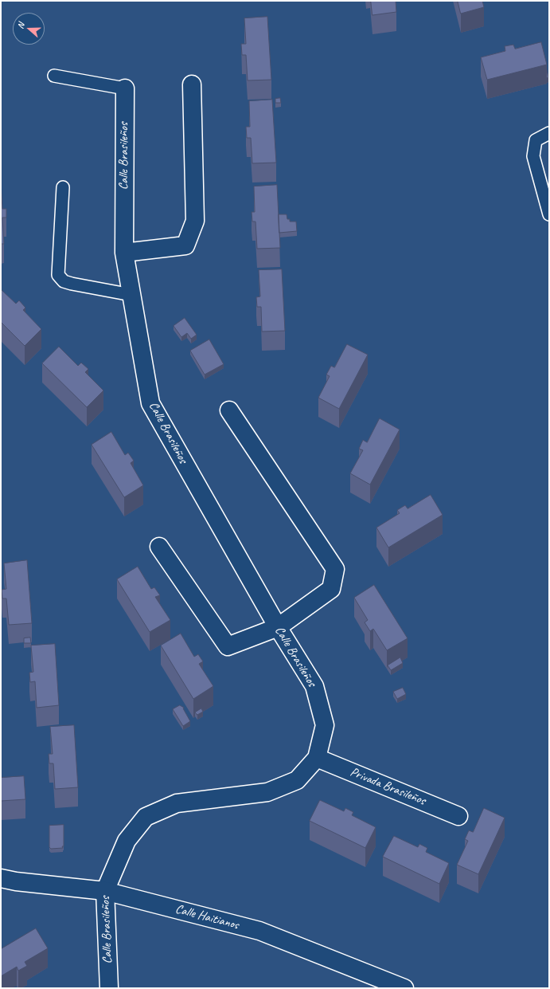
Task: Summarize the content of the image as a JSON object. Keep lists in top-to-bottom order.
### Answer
{
  "streets": {
    "street": ["Calle Brasileños", "Privada Brasileños", "Calle Haitianos"]
  },
  "crossings": [
    ["Calle Brasileños", "Privada Brasileños"],
    ["Calle Brasileños", "Calle Haitianos"]
  ],
  "north": "left"
}
